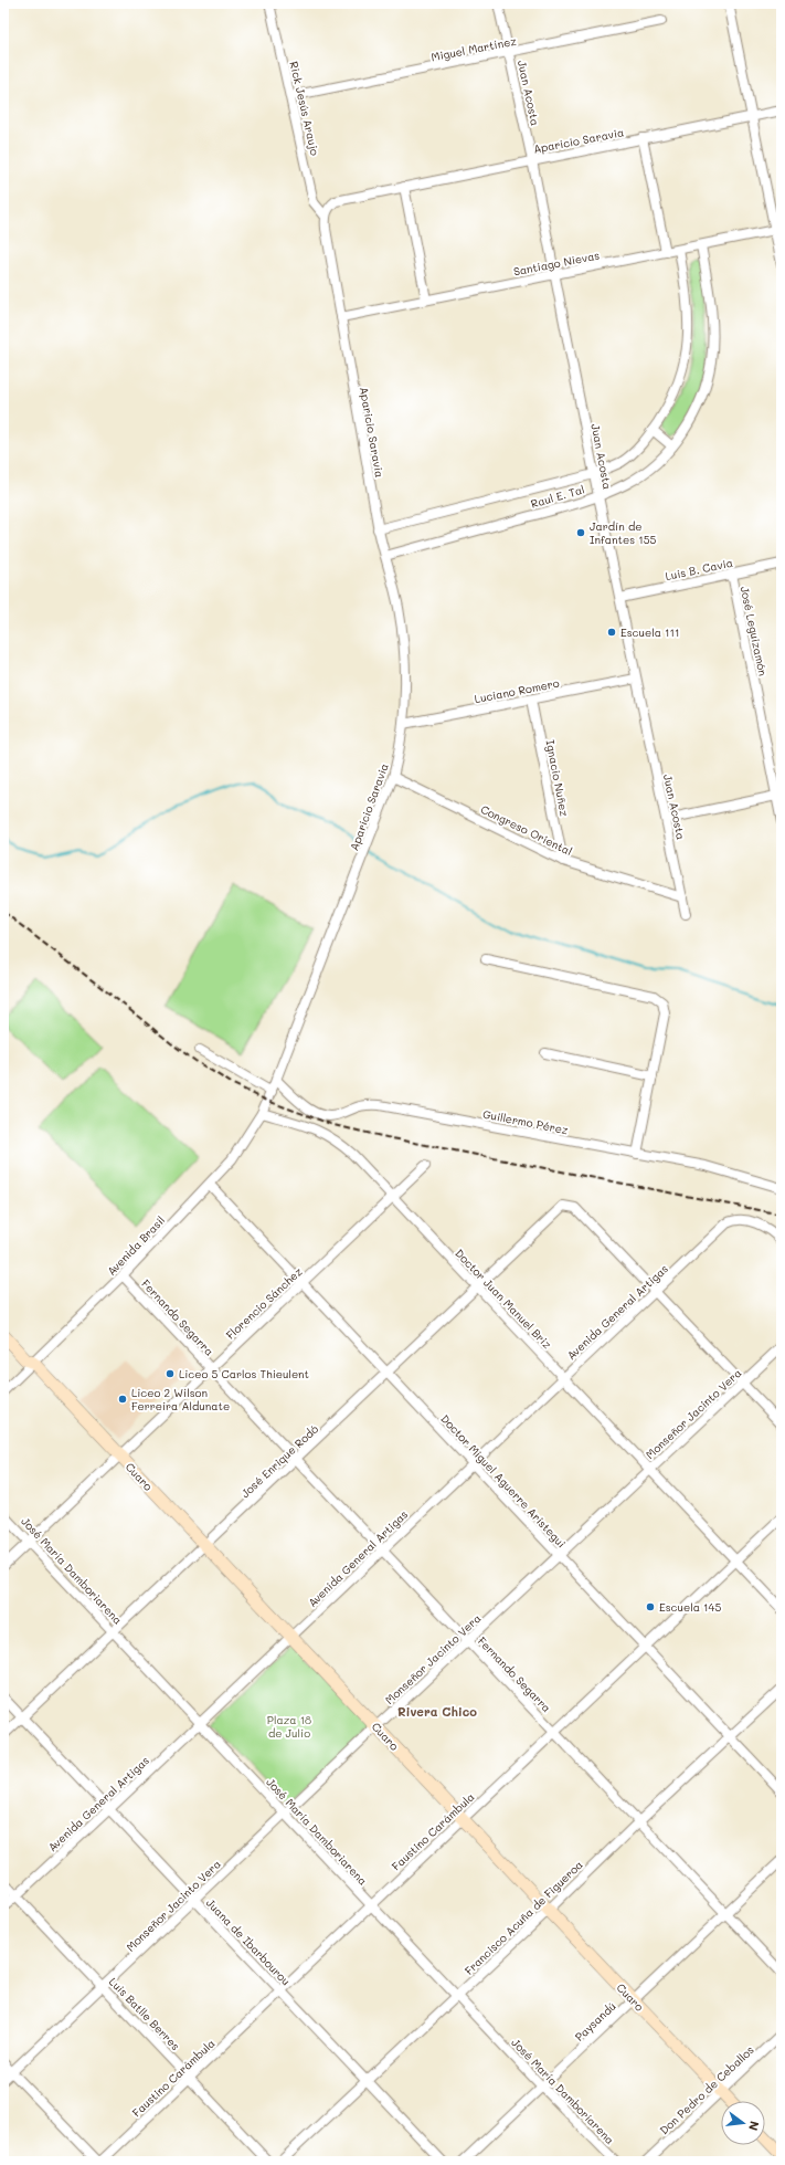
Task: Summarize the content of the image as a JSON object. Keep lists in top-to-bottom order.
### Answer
{
  "streets": {
    "street": [
      "Miguel Martínez",
      "Juan Acosta",
      "Rick Jesús Araujo",
      "Aparicio Saravia",
      "Santiago Nievas",
      "Raul E. Tal",
      "Luis B. Cavia",
      "José Leguizamón",
      "Luciano Romero",
      "Ignacio Nuñez",
      "Congreso Oriental",
      "Guillermo Pérez",
      "Avenida Brasil",
      "Doctor Juan Manuel Briz",
      "Florencio Sánchez",
      "Avenida General Artigas",
      "Fernando Segarra",
      "Monseñor Jacinto Vera",
      "José Enrique Rodó",
      "Cuaro",
      "Doctor Miguel Aguerre Aristegui",
      "José María Damboriarena",
      "Faustino Carámbula",
      "Francisco Acuña de Figueroa",
      "Juana de Ibarbourou",
      "Luis Batlle Berres",
      "Paysandú",
      "Don Pedro de Ceballos"
    ]
  },
  "crossings": [
    ["Miguel Martínez", "Juan Acosta"],
    ["Miguel Martínez", "Rick Jesús Araujo"],
    ["Juan Acosta", "Aparicio Saravia"],
    ["Juan Acosta", "Santiago Nievas"],
    ["Juan Acosta", "Raul E. Tal"],
    ["Juan Acosta", "Luis B. Cavia"],
    ["Juan Acosta", "Luciano Romero"],
    ["Juan Acosta", "Congreso Oriental"],
    ["Rick Jesús Araujo", "Aparicio Saravia"],
    ["Aparicio Saravia", "Santiago Nievas"],
    ["Aparicio Saravia", "Raul E. Tal"],
    ["Aparicio Saravia", "Luciano Romero"],
    ["Aparicio Saravia", "Congreso Oriental"],
    ["Aparicio Saravia", "Guillermo Pérez"],
    ["Aparicio Saravia", "Avenida Brasil"],
    ["Santiago Nievas", "Raul E. Tal"],
    ["Luis B. Cavia", "José Leguizamón"],
    ["Luciano Romero", "Ignacio Nuñez"],
    ["Ignacio Nuñez", "Congreso Oriental"],
    ["Avenida Brasil", "Doctor Juan Manuel Briz"],
    ["Avenida Brasil", "Fernando Segarra"],
    ["Avenida Brasil", "Cuaro"],
    ["Avenida Brasil", "Doctor Miguel Aguerre Aristegui"],
    ["Doctor Juan Manuel Briz", "Florencio Sánchez"],
    ["Doctor Juan Manuel Briz", "Avenida General Artigas"],
    ["Doctor Juan Manuel Briz", "Monseñor Jacinto Vera"],
    ["Doctor Juan Manuel Briz", "José Enrique Rodó"],
    ["Doctor Juan Manuel Briz", "Faustino Carámbula"],
    ["Florencio Sánchez", "Fernando Segarra"],
    ["Florencio Sánchez", "Cuaro"],
    ["Florencio Sánchez", "Doctor Miguel Aguerre Aristegui"],
    ["Florencio Sánchez", "José María Damboriarena"],
    ["Avenida General Artigas", "Fernando Segarra"],
    ["Avenida General Artigas", "José Enrique Rodó"],
    ["Avenida General Artigas", "Cuaro"],
    ["Avenida General Artigas", "Doctor Miguel Aguerre Aristegui"],
    ["Avenida General Artigas", "José María Damboriarena"],
    ["Avenida General Artigas", "Juana de Ibarbourou"],
    ["Avenida General Artigas", "Luis Batlle Berres"],
    ["Fernando Segarra", "Monseñor Jacinto Vera"],
    ["Fernando Segarra", "José Enrique Rodó"],
    ["Fernando Segarra", "Faustino Carámbula"],
    ["Fernando Segarra", "Francisco Acuña de Figueroa"],
    ["Fernando Segarra", "Paysandú"],
    ["Monseñor Jacinto Vera", "Cuaro"],
    ["Monseñor Jacinto Vera", "Doctor Miguel Aguerre Aristegui"],
    ["Monseñor Jacinto Vera", "José María Damboriarena"],
    ["Monseñor Jacinto Vera", "Juana de Ibarbourou"],
    ["Monseñor Jacinto Vera", "Luis Batlle Berres"],
    ["José Enrique Rodó", "Cuaro"],
    ["José Enrique Rodó", "Doctor Miguel Aguerre Aristegui"],
    ["José Enrique Rodó", "José María Damboriarena"],
    ["José Enrique Rodó", "Juana de Ibarbourou"],
    ["Cuaro", "Faustino Carámbula"],
    ["Cuaro", "Francisco Acuña de Figueroa"],
    ["Cuaro", "Paysandú"],
    ["Cuaro", "Don Pedro de Ceballos"],
    ["Doctor Miguel Aguerre Aristegui", "Faustino Carámbula"],
    ["Doctor Miguel Aguerre Aristegui", "Francisco Acuña de Figueroa"],
    ["José María Damboriarena", "Faustino Carámbula"],
    ["José María Damboriarena", "Francisco Acuña de Figueroa"],
    ["José María Damboriarena", "Paysandú"],
    ["Faustino Carámbula", "Juana de Ibarbourou"],
    ["Faustino Carámbula", "Luis Batlle Berres"],
    ["Francisco Acuña de Figueroa", "Juana de Ibarbourou"]
  ],
  "districts": ["Rivera Chico"],
  "parks": ["Plaza 18 de Julio"],
  "places": [
    "Jardín de Infantes 155",
    "Escuela 111",
    "Liceo 5 Carlos Thieulent",
    "Liceo 2 Wilson Ferreira Aldunate",
    "Escuela 145"
  ],
  "north": "right"
}
